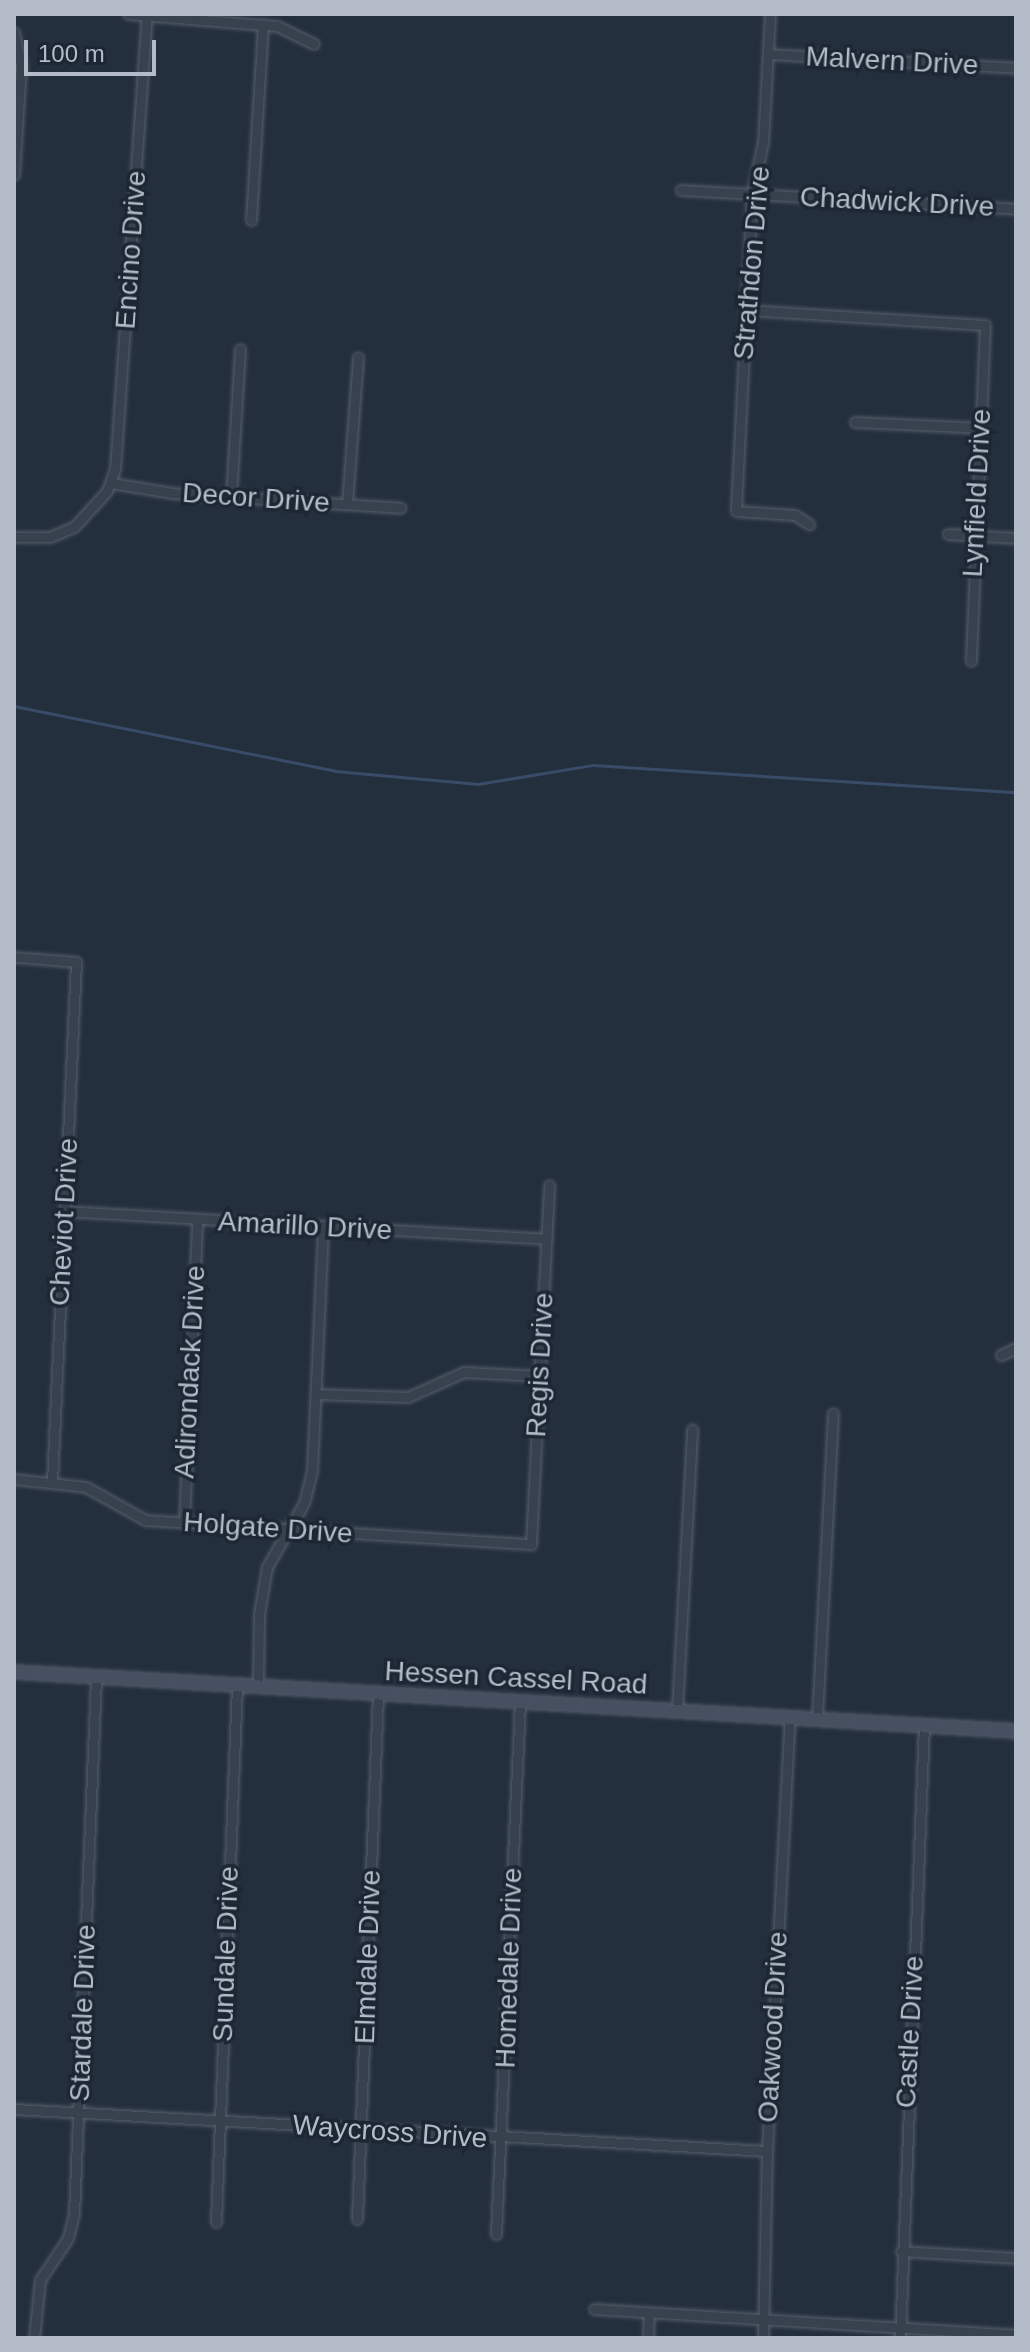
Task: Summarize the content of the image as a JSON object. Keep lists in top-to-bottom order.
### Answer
{
  "streets": {
    "main road": ["Hessen Cassel Road"],
    "street": [
      "Malvern Drive",
      "Chadwick Drive",
      "Encino Drive",
      "Strathdon Drive",
      "Lynfield Drive",
      "Decor Drive",
      "Cheviot Drive",
      "Amarillo Drive",
      "Regis Drive",
      "Adirondack Drive",
      "Holgate Drive",
      "Sundale Drive",
      "Elmdale Drive",
      "Homedale Drive",
      "Stardale Drive",
      "Oakwood Drive",
      "Castle Drive",
      "Waycross Drive"
    ]
  },
  "crossings": [
    ["Malvern Drive", "Strathdon Drive"],
    ["Chadwick Drive", "Strathdon Drive"],
    ["Encino Drive", "Decor Drive"],
    ["Strathdon Drive", "Lynfield Drive"],
    ["Cheviot Drive", "Amarillo Drive"],
    ["Cheviot Drive", "Holgate Drive"],
    ["Amarillo Drive", "Regis Drive"],
    ["Amarillo Drive", "Adirondack Drive"],
    ["Regis Drive", "Holgate Drive"],
    ["Adirondack Drive", "Holgate Drive"],
    ["Hessen Cassel Road", "Sundale Drive"],
    ["Hessen Cassel Road", "Elmdale Drive"],
    ["Hessen Cassel Road", "Homedale Drive"],
    ["Hessen Cassel Road", "Stardale Drive"],
    ["Hessen Cassel Road", "Oakwood Drive"],
    ["Hessen Cassel Road", "Castle Drive"],
    ["Sundale Drive", "Waycross Drive"],
    ["Elmdale Drive", "Waycross Drive"],
    ["Homedale Drive", "Waycross Drive"],
    ["Stardale Drive", "Waycross Drive"],
    ["Oakwood Drive", "Waycross Drive"]
  ],
  "scale_bar": "100 m"
}
